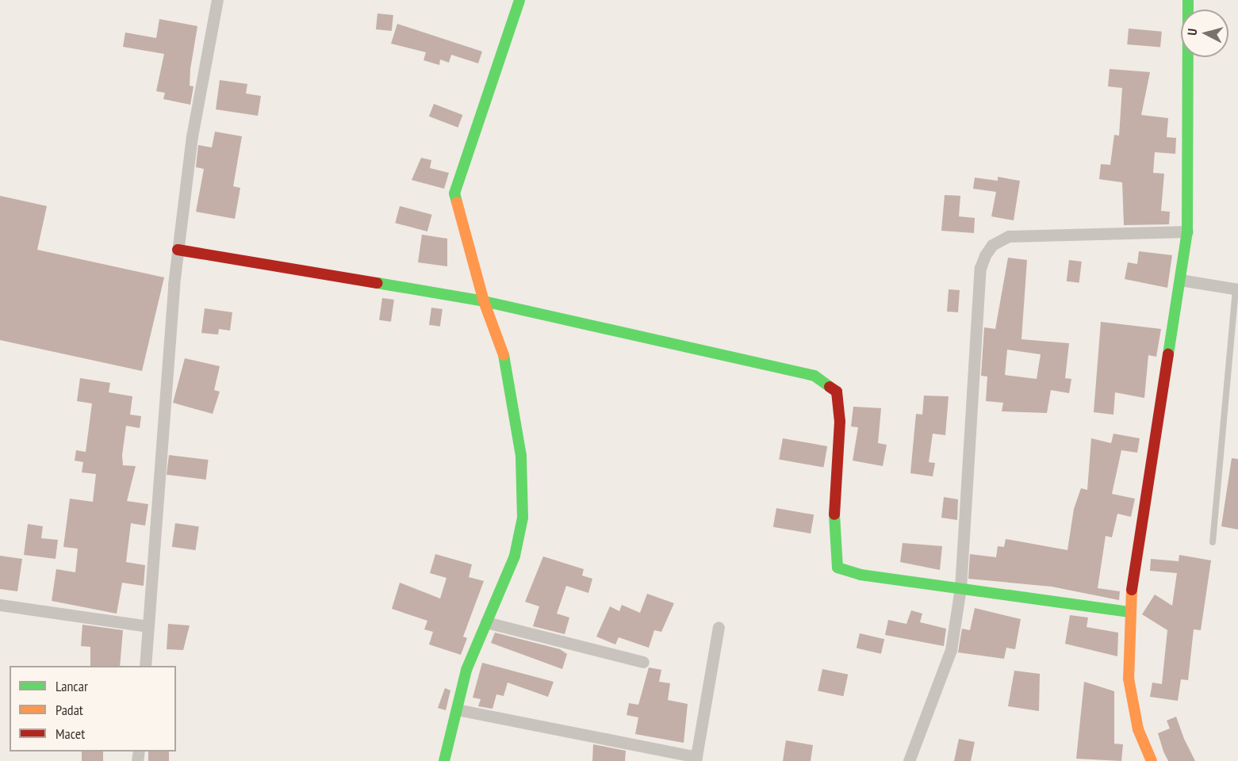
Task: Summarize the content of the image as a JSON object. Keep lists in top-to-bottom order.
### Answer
{
  "legend": ["Lancar", "Padat", "Macet"],
  "north": "left"
}
